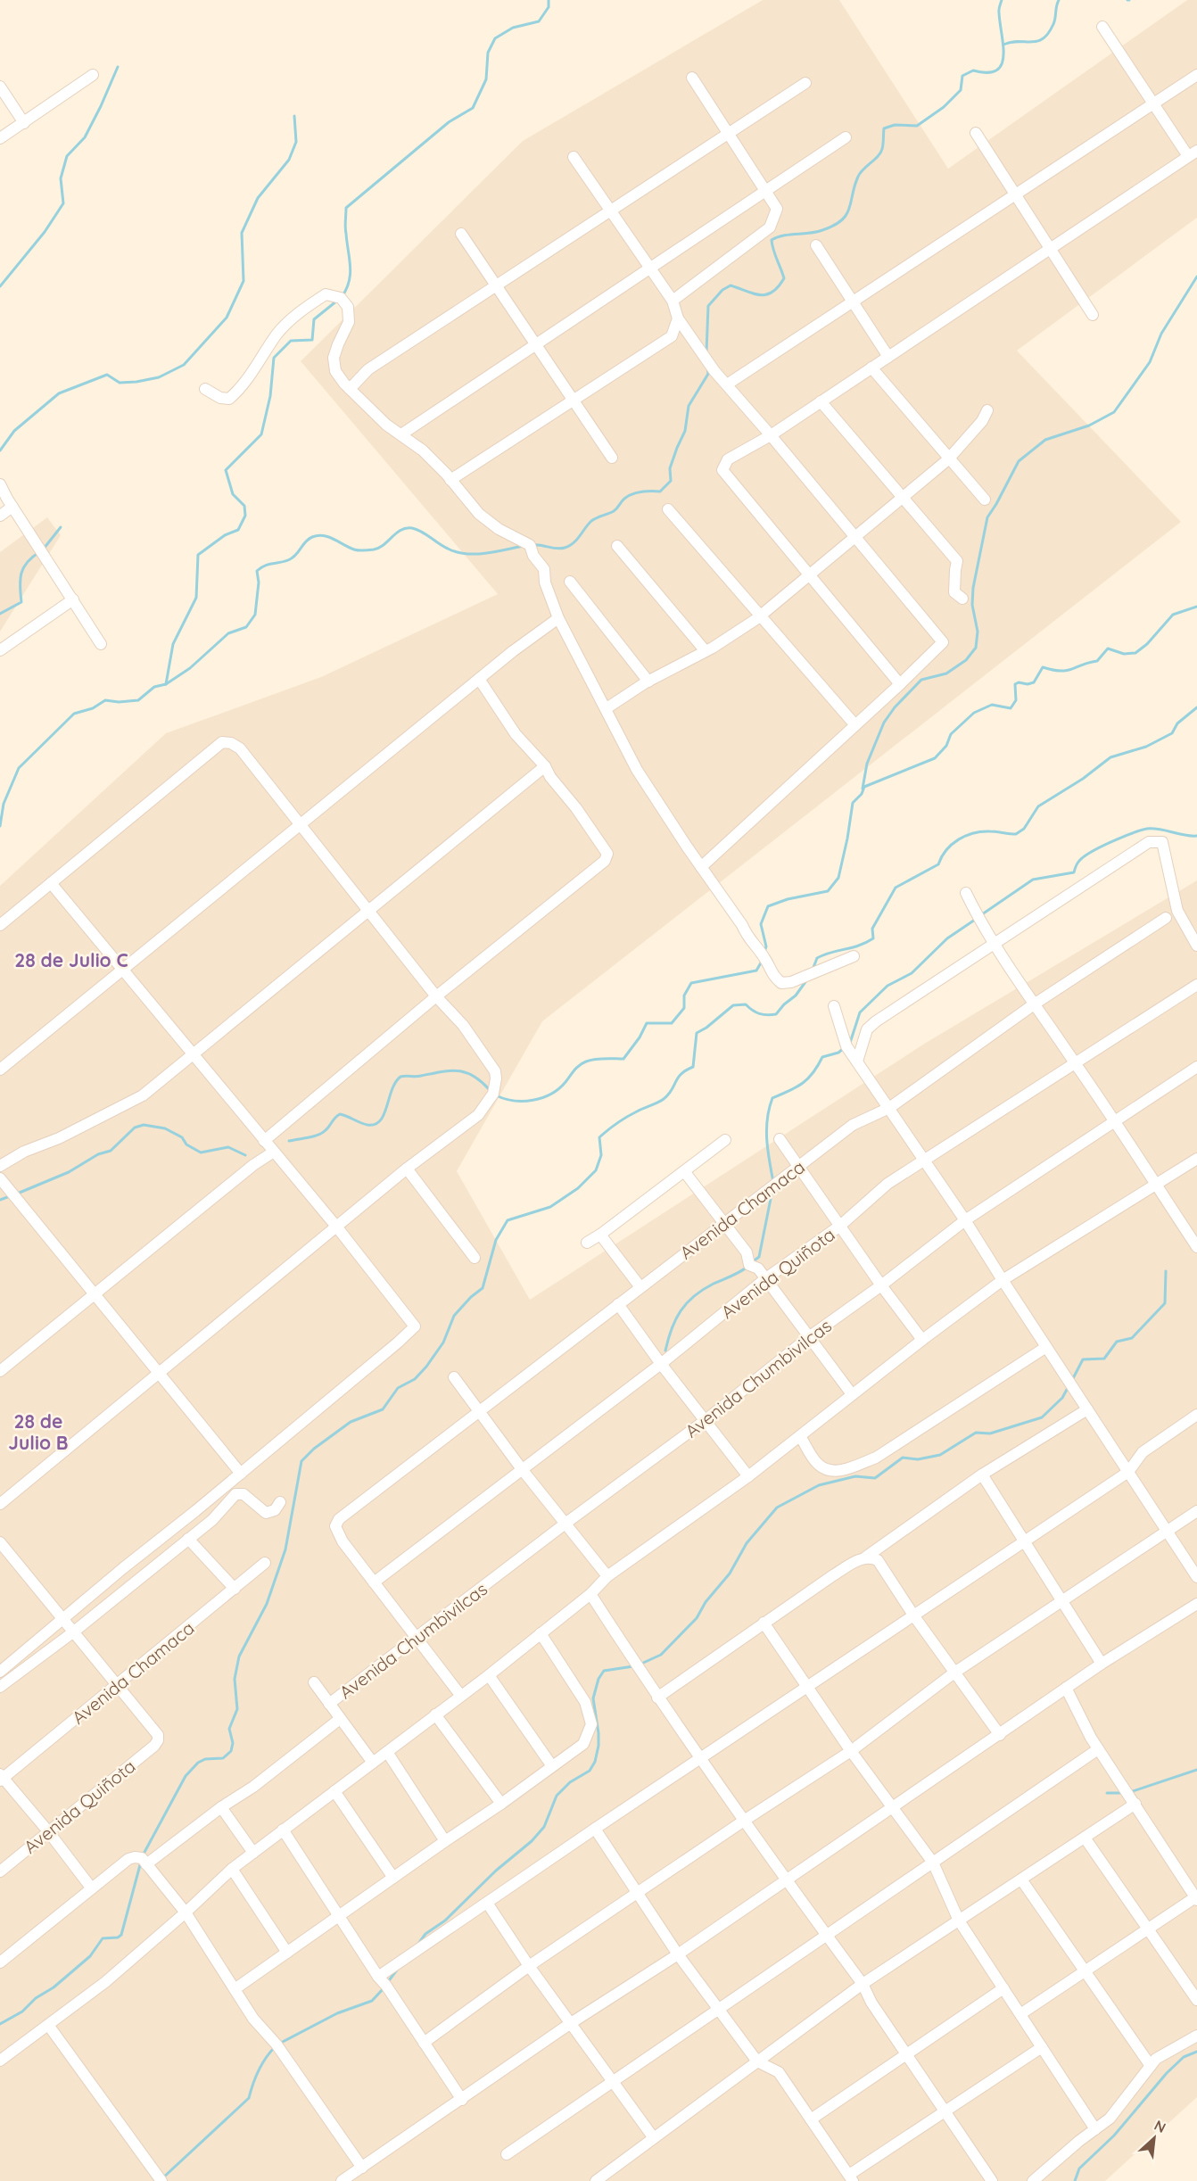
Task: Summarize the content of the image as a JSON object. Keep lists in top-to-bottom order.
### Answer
{
  "streets": {
    "street": ["Avenida Chamaca", "Avenida Quiñota", "Avenida Chumbivilcas"]
  },
  "crossings": [
    ["Avenida Chamaca", "Avenida Quiñota"]
  ],
  "districts": ["28 de Julio C", "28 de Julio B"],
  "north": "top right"
}
